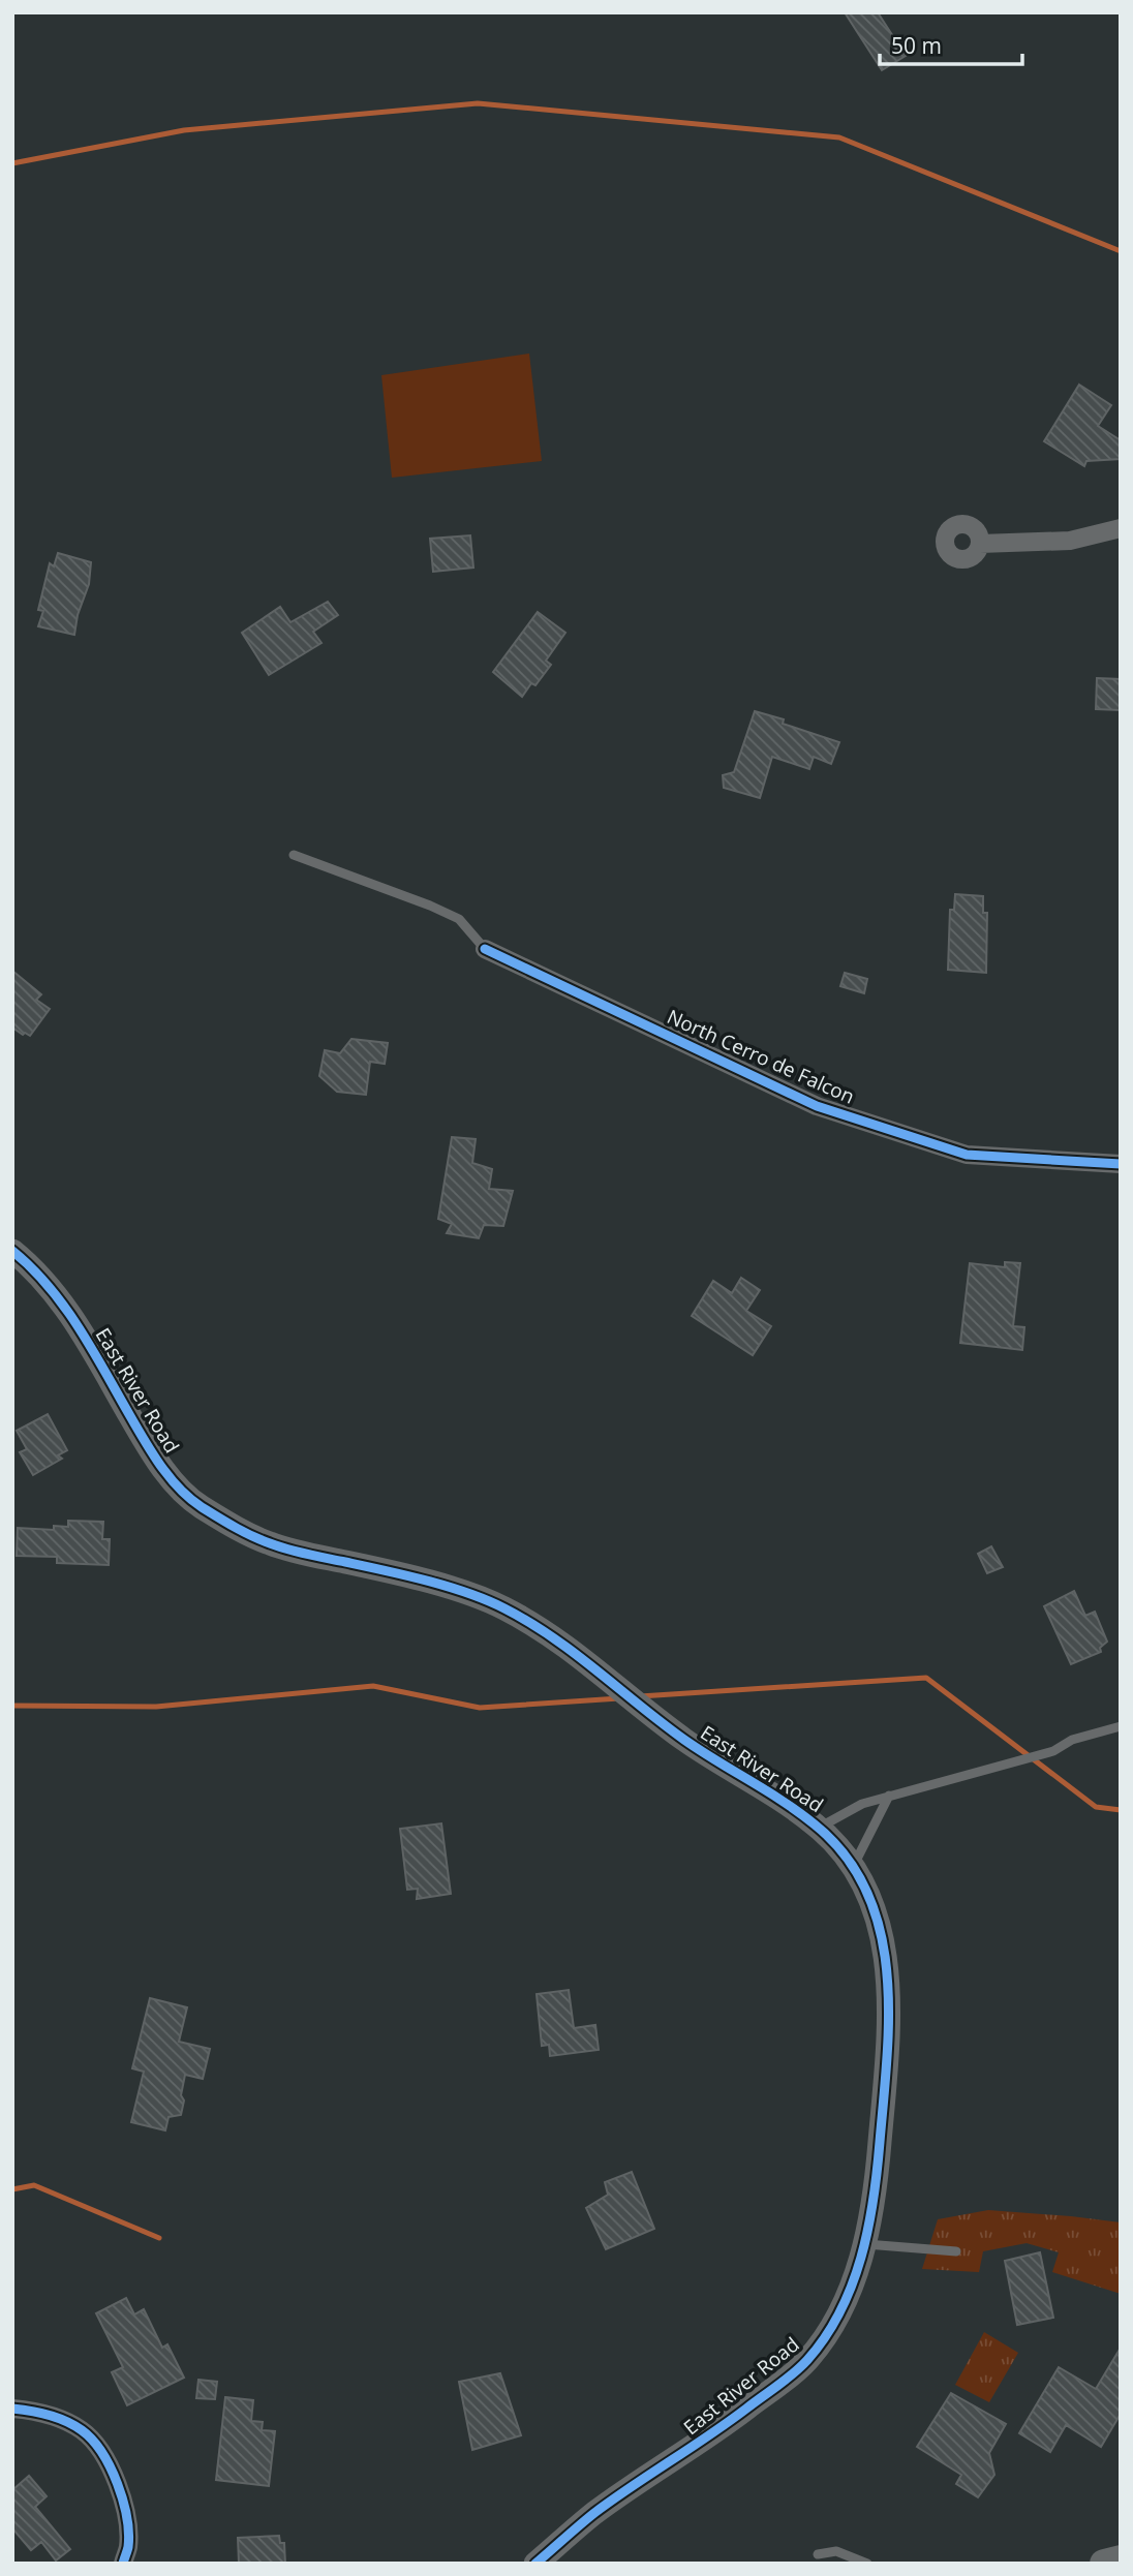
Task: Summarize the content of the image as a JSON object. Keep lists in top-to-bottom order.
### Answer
{
  "streets": {
    "street": ["North Cerro de Falcon", "East River Road"]
  },
  "scale_bar": "50 m"
}
